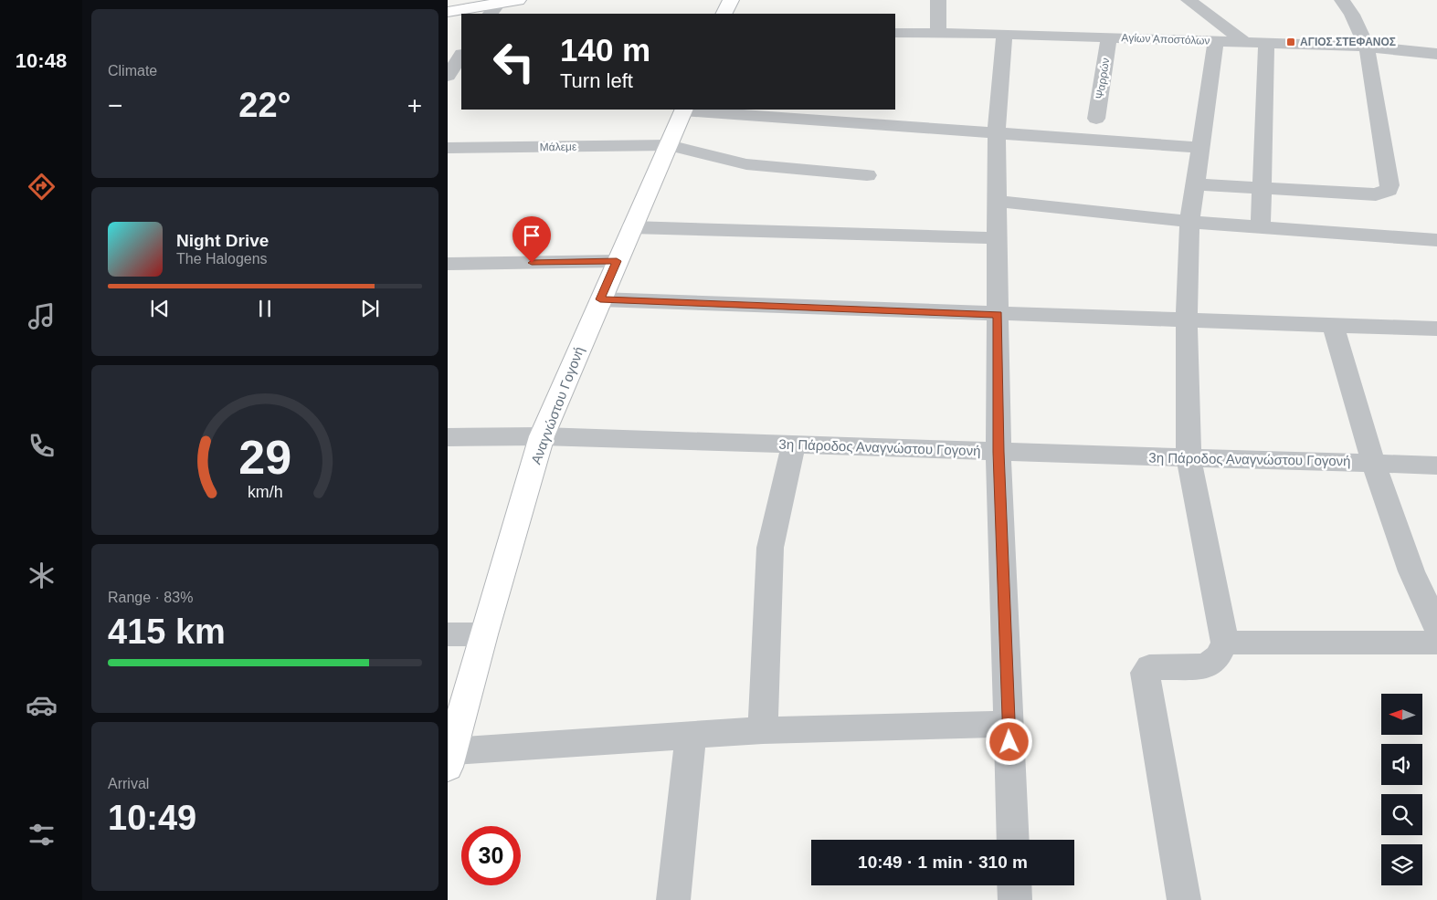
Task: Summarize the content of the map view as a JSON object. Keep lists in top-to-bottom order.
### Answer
{
  "streets": {
    "main road": ["Αναγνώστου Γογονή"],
    "street": [
      "Αγίων Αποστόλων",
      "Ψαρρών",
      "Μάλεμε",
      "3η Πάροδος Αναγνώστου Γογονή"
    ]
  },
  "crossings": [
    ["Αγίων Αποστόλων", "Ψαρρών"],
    ["Μάλεμε", "Αναγνώστου Γογονή"],
    ["Αναγνώστου Γογονή", "3η Πάροδος Αναγνώστου Γογονή"]
  ],
  "places": {
    "transit": ["ΑΓΙΟΣ ΣΤΕΦΑΝΟΣ"]
  },
  "north": "left",
  "page": {
    "tabs": "10:48",
    "tile": [
      "Climate",
      ["Range · 83%", "415 km"],
      ["Arrival", "10:49"]
    ],
    "turn": ["140 m", "Turn left"],
    "heat": ["−", "22°", "+"],
    "song": ["Night Drive", "The Halogens"],
    "limit": "30",
    "trip": "10:49 · 1 min · 310 m",
    "gauge": ["29", "km/h"]
  }
}
